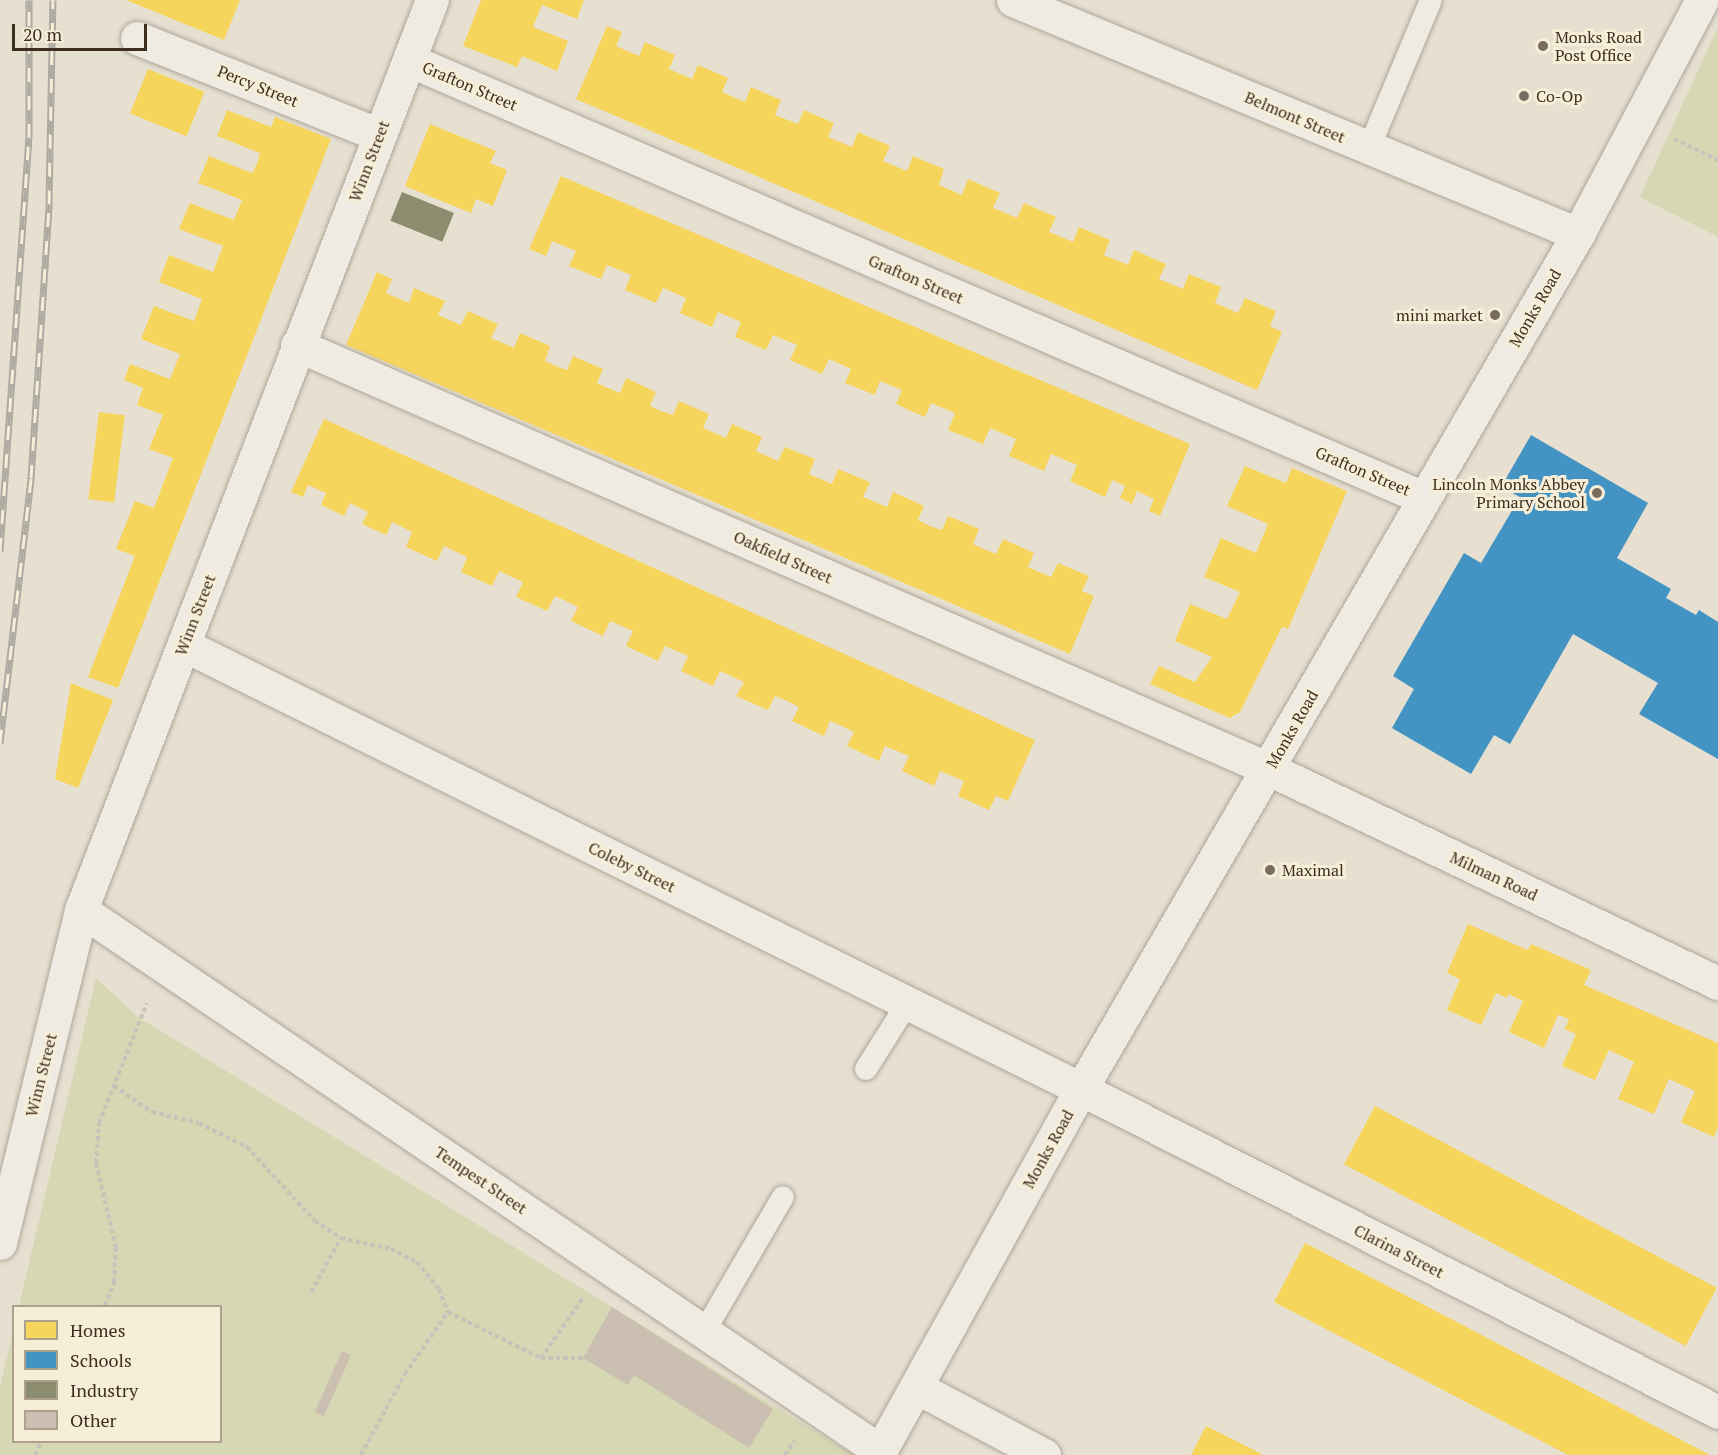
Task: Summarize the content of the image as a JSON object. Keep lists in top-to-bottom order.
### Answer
{
  "streets": {
    "street": [
      "Percy Street",
      "Grafton Street",
      "Belmont Street",
      "Winn Street",
      "Monks Road",
      "Oakfield Street",
      "Coleby Street",
      "Milman Road",
      "Tempest Street",
      "Clarina Street"
    ]
  },
  "crossings": [
    ["Percy Street", "Winn Street"],
    ["Grafton Street", "Winn Street"],
    ["Grafton Street", "Monks Road"],
    ["Belmont Street", "Monks Road"],
    ["Winn Street", "Oakfield Street"],
    ["Winn Street", "Coleby Street"],
    ["Winn Street", "Tempest Street"],
    ["Monks Road", "Oakfield Street"],
    ["Monks Road", "Coleby Street"],
    ["Monks Road", "Milman Road"],
    ["Monks Road", "Tempest Street"],
    ["Monks Road", "Clarina Street"],
    ["Oakfield Street", "Milman Road"],
    ["Coleby Street", "Clarina Street"]
  ],
  "places": [
    "Monks Road Post Office",
    "Co-Op",
    "mini market",
    "Lincoln Monks Abbey Primary School",
    "Maximal"
  ],
  "legend": [
    "Homes",
    "Schools",
    "Industry",
    "Other"
  ],
  "scale_bar": "20 m"
}
